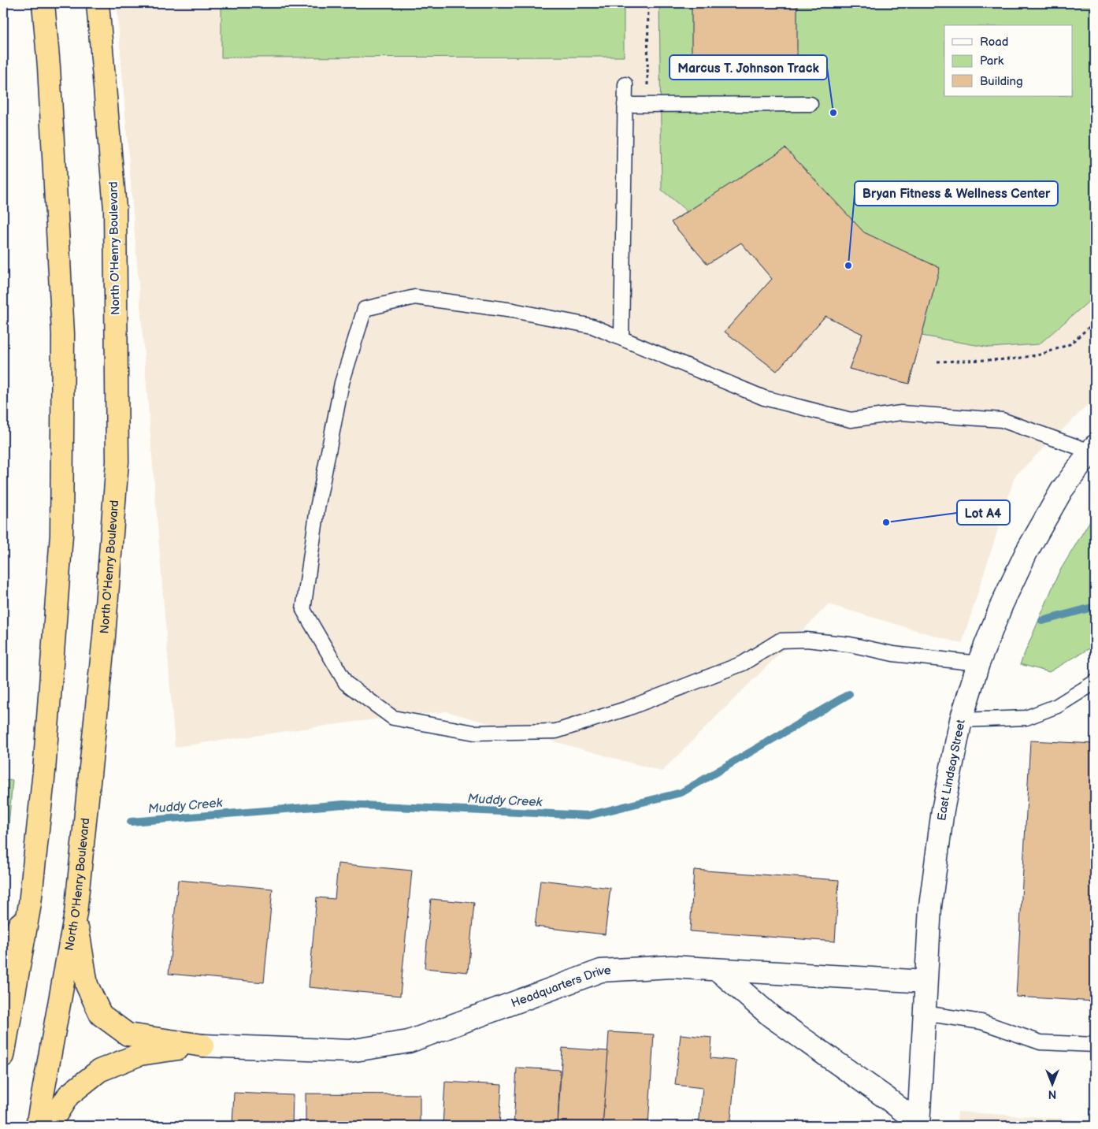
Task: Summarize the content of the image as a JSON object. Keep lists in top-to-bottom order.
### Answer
{
  "streets": {
    "highway": ["North O'Henry Boulevard"],
    "main road": ["East Lindsay Street", "Headquarters Drive"]
  },
  "crossings": [
    ["East Lindsay Street", "Headquarters Drive"]
  ],
  "water": ["Muddy Creek"],
  "places": ["Marcus T. Johnson Track", "Bryan Fitness & Wellness Center", "Lot A4"],
  "legend": ["Road", "Park", "Building"],
  "north": "bottom"
}
